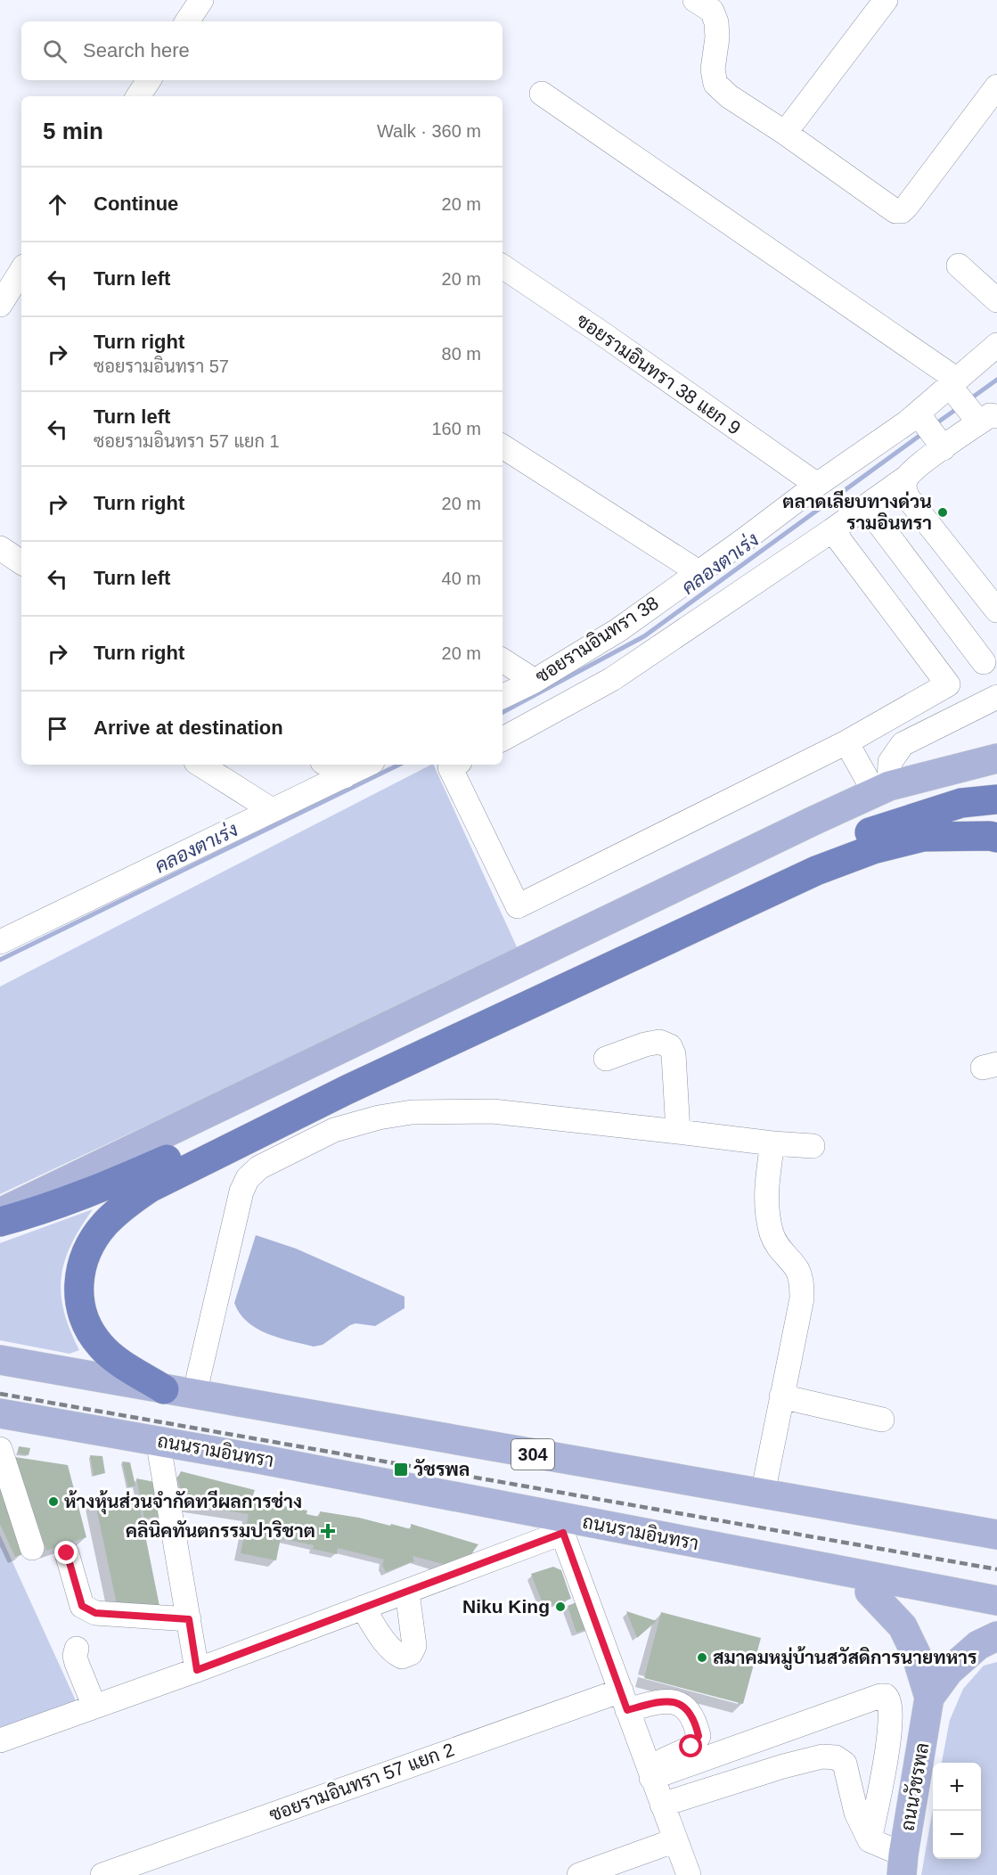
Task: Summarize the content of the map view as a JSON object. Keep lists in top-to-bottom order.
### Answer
{
  "streets": {
    "main road": ["ถนนรามอินทรา", "304", "ถนนวัชรพล"],
    "street": ["ซอยรามอินทรา 38 แยก 9", "ซอยรามอินทรา 38", "ซอยรามอินทรา 57 แยก 2"]
  },
  "crossings": [
    ["ซอยรามอินทรา 38 แยก 9", "ซอยรามอินทรา 38"]
  ],
  "water": ["คลองตาเร่ง"],
  "places": {
    "other": [
      "ตลาดเลียบทางด่วน รามอินทรา",
      "ห้างหุ้นส่วนจำกัดทวีผลการช่าง",
      "Niku King",
      "สมาคมหมู่บ้านสวัสดิการนายทหาร"
    ],
    "transit": ["วัชรพล"],
    "health": ["คลินิคทันตกรรมปาริชาต"]
  },
  "page": {
    "search": "Search here",
    "heading": ["5 min", "Walk · 360 m"],
    "list": [
      ["Continue", "20 m"],
      ["Turn left", "20 m"],
      ["Turn right", "ซอยรามอินทรา 57", "80 m"],
      ["Turn left", "ซอยรามอินทรา 57 แยก 1", "160 m"],
      ["Turn right", "20 m"],
      ["Turn left", "40 m"],
      ["Turn right", "20 m"],
      "Arrive at destination"
    ],
    "map_buttons": ["+", "−"]
  }
}
